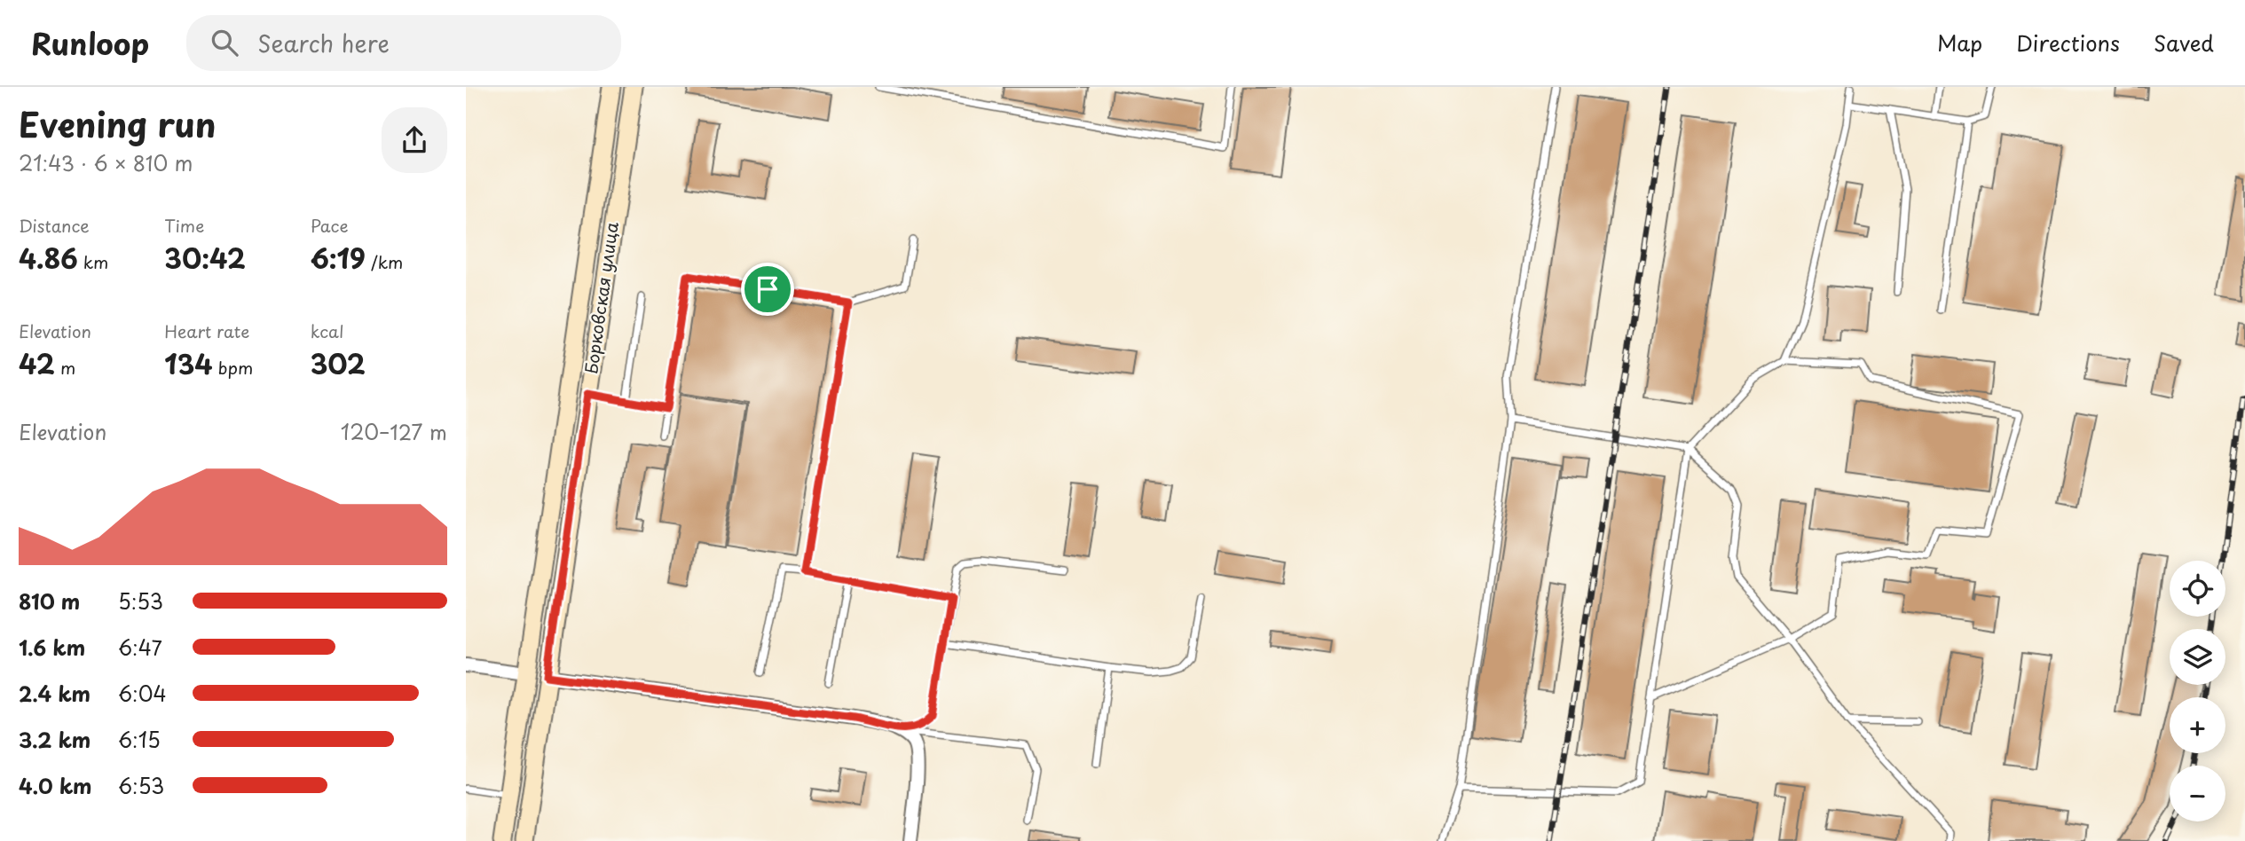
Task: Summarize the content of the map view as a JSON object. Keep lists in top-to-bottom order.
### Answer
{
  "streets": {
    "main road": ["Борковская улица"]
  },
  "page": {
    "header": "Runloop",
    "search": "Search here",
    "nav": ["Map", "Directions", "Saved"],
    "heading": ["Evening run", "21:43 · 6 × 810 m"],
    "stats": [
      ["Distance", "4.86 km"],
      ["Time", "30:42"],
      ["Pace", "6:19 /km"],
      ["Elevation", "42 m"],
      ["Heart rate", "134 bpm"],
      ["kcal", "302"]
    ],
    "chart": ["Elevation", "120–127 m"],
    "map_buttons": ["+", "−"],
    "list": [
      {
        "name": "810 m",
        "note": "5:53"
      },
      {
        "name": "1.6 km",
        "note": "6:47"
      },
      {
        "name": "2.4 km",
        "note": "6:04"
      },
      {
        "name": "3.2 km",
        "note": "6:15"
      },
      {
        "name": "4.0 km",
        "note": "6:53"
      }
    ]
  }
}
